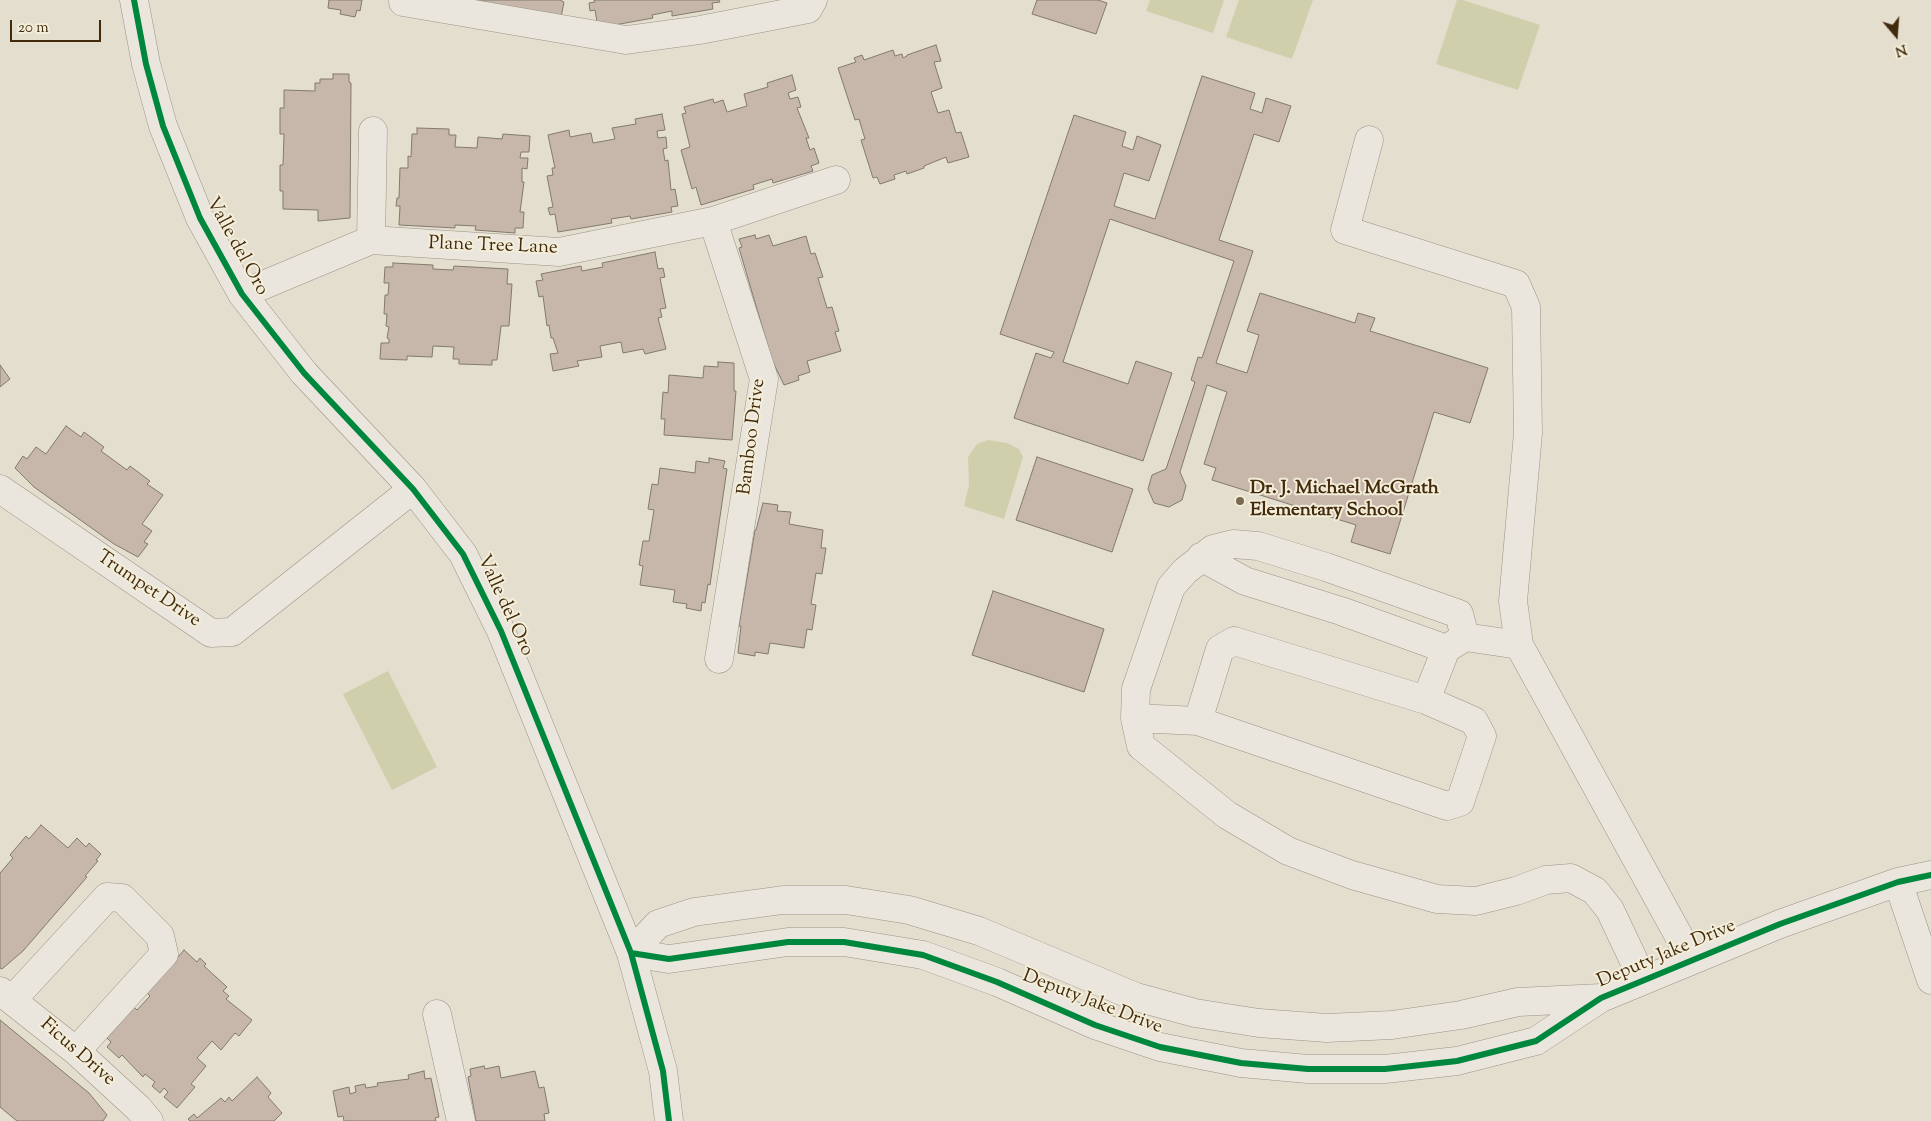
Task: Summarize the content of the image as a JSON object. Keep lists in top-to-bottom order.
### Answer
{
  "streets": {
    "street": [
      "Valle del Oro",
      "Plane Tree Lane",
      "Bamboo Drive",
      "Trumpet Drive",
      "Deputy Jake Drive",
      "Ficus Drive"
    ]
  },
  "crossings": [
    ["Valle del Oro", "Plane Tree Lane"],
    ["Valle del Oro", "Trumpet Drive"],
    ["Valle del Oro", "Deputy Jake Drive"],
    ["Plane Tree Lane", "Bamboo Drive"]
  ],
  "places": ["Dr. J. Michael McGrath Elementary School"],
  "scale_bar": "20 m",
  "north": "bottom"
}
